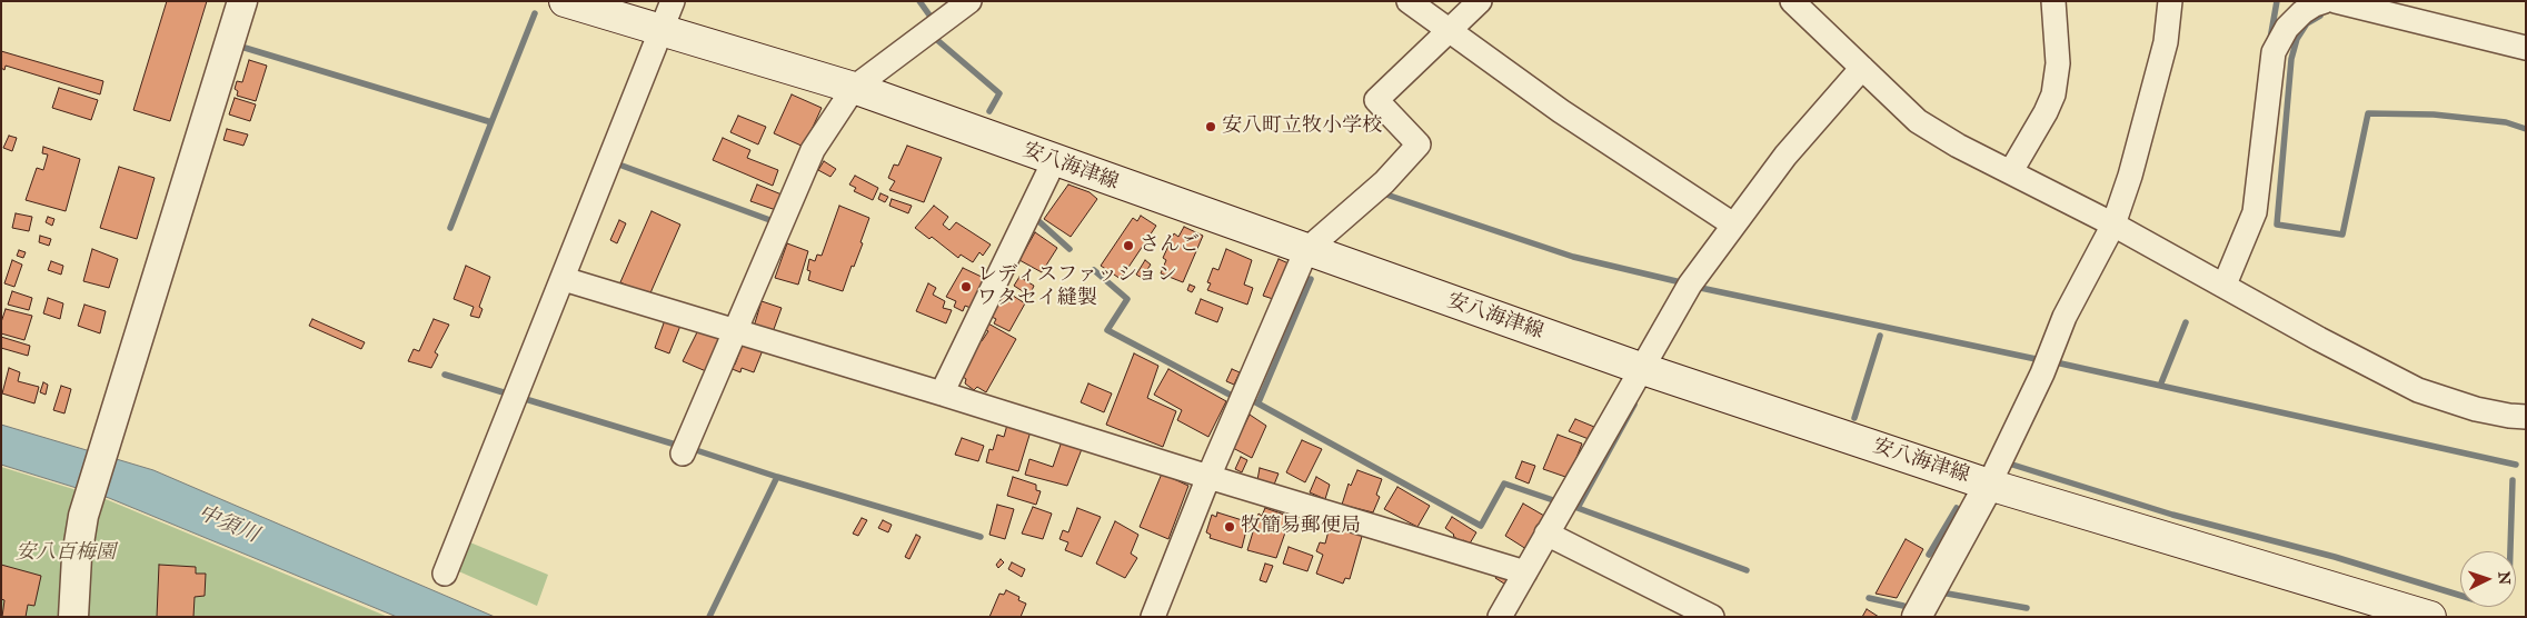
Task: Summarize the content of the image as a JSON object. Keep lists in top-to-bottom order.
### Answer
{
  "streets": {
    "main road": ["安八海津線"]
  },
  "water": ["中須川"],
  "parks": ["安八百梅園"],
  "places": [
    "安八町立牧小学校",
    "さんご",
    "レディスファッション ワタセイ縫製",
    "牧簡易郵便局"
  ],
  "north": "right"
}
